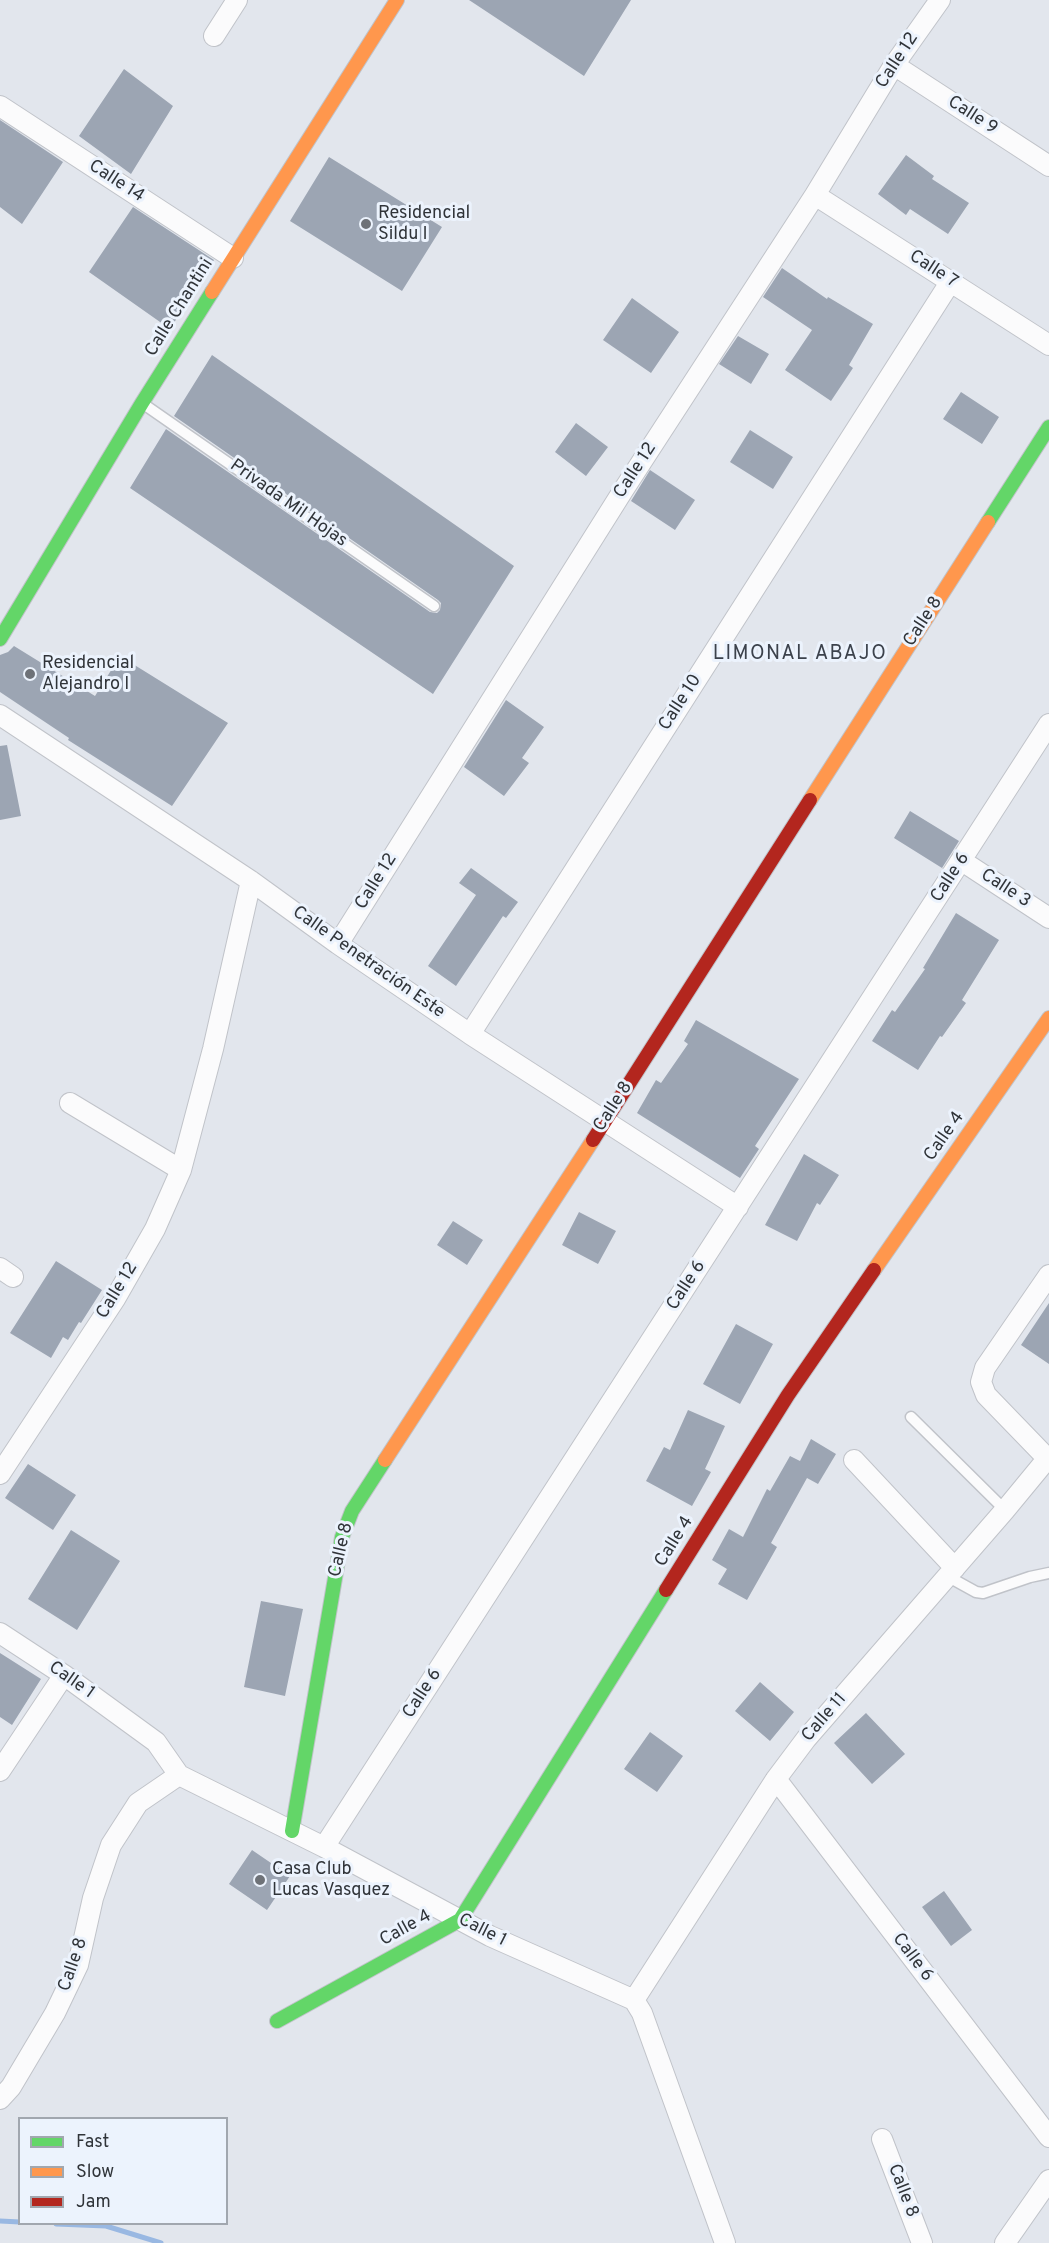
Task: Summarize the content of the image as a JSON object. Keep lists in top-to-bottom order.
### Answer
{
  "streets": {
    "street": [
      "Calle 12",
      "Calle 9",
      "Calle 14",
      "Calle 7",
      "Calle Chantini",
      "Calle 8",
      "Calle 10",
      "Calle 6",
      "Calle 3",
      "Calle Penetración Este",
      "Calle 4",
      "Calle 1",
      "Calle 11"
    ],
    "lane": ["Privada Mil Hojas"]
  },
  "crossings": [
    ["Calle 12", "Calle 9"],
    ["Calle 12", "Calle 7"],
    ["Calle 12", "Calle Penetración Este"],
    ["Calle 14", "Calle Chantini"],
    ["Calle 7", "Calle 10"],
    ["Calle Chantini", "Privada Mil Hojas"],
    ["Calle 8", "Calle Penetración Este"],
    ["Calle 8", "Calle 1"],
    ["Calle 10", "Calle Penetración Este"],
    ["Calle 6", "Calle 3"],
    ["Calle 6", "Calle Penetración Este"],
    ["Calle 6", "Calle 1"],
    ["Calle 6", "Calle 11"],
    ["Calle 4", "Calle 1"],
    ["Calle 1", "Calle 11"]
  ],
  "districts": ["LIMONAL ABAJO"],
  "places": ["Residencial Sildu I", "Residencial Alejandro I", "Casa Club Lucas Vasquez"],
  "legend": ["Fast", "Slow", "Jam"]
}
